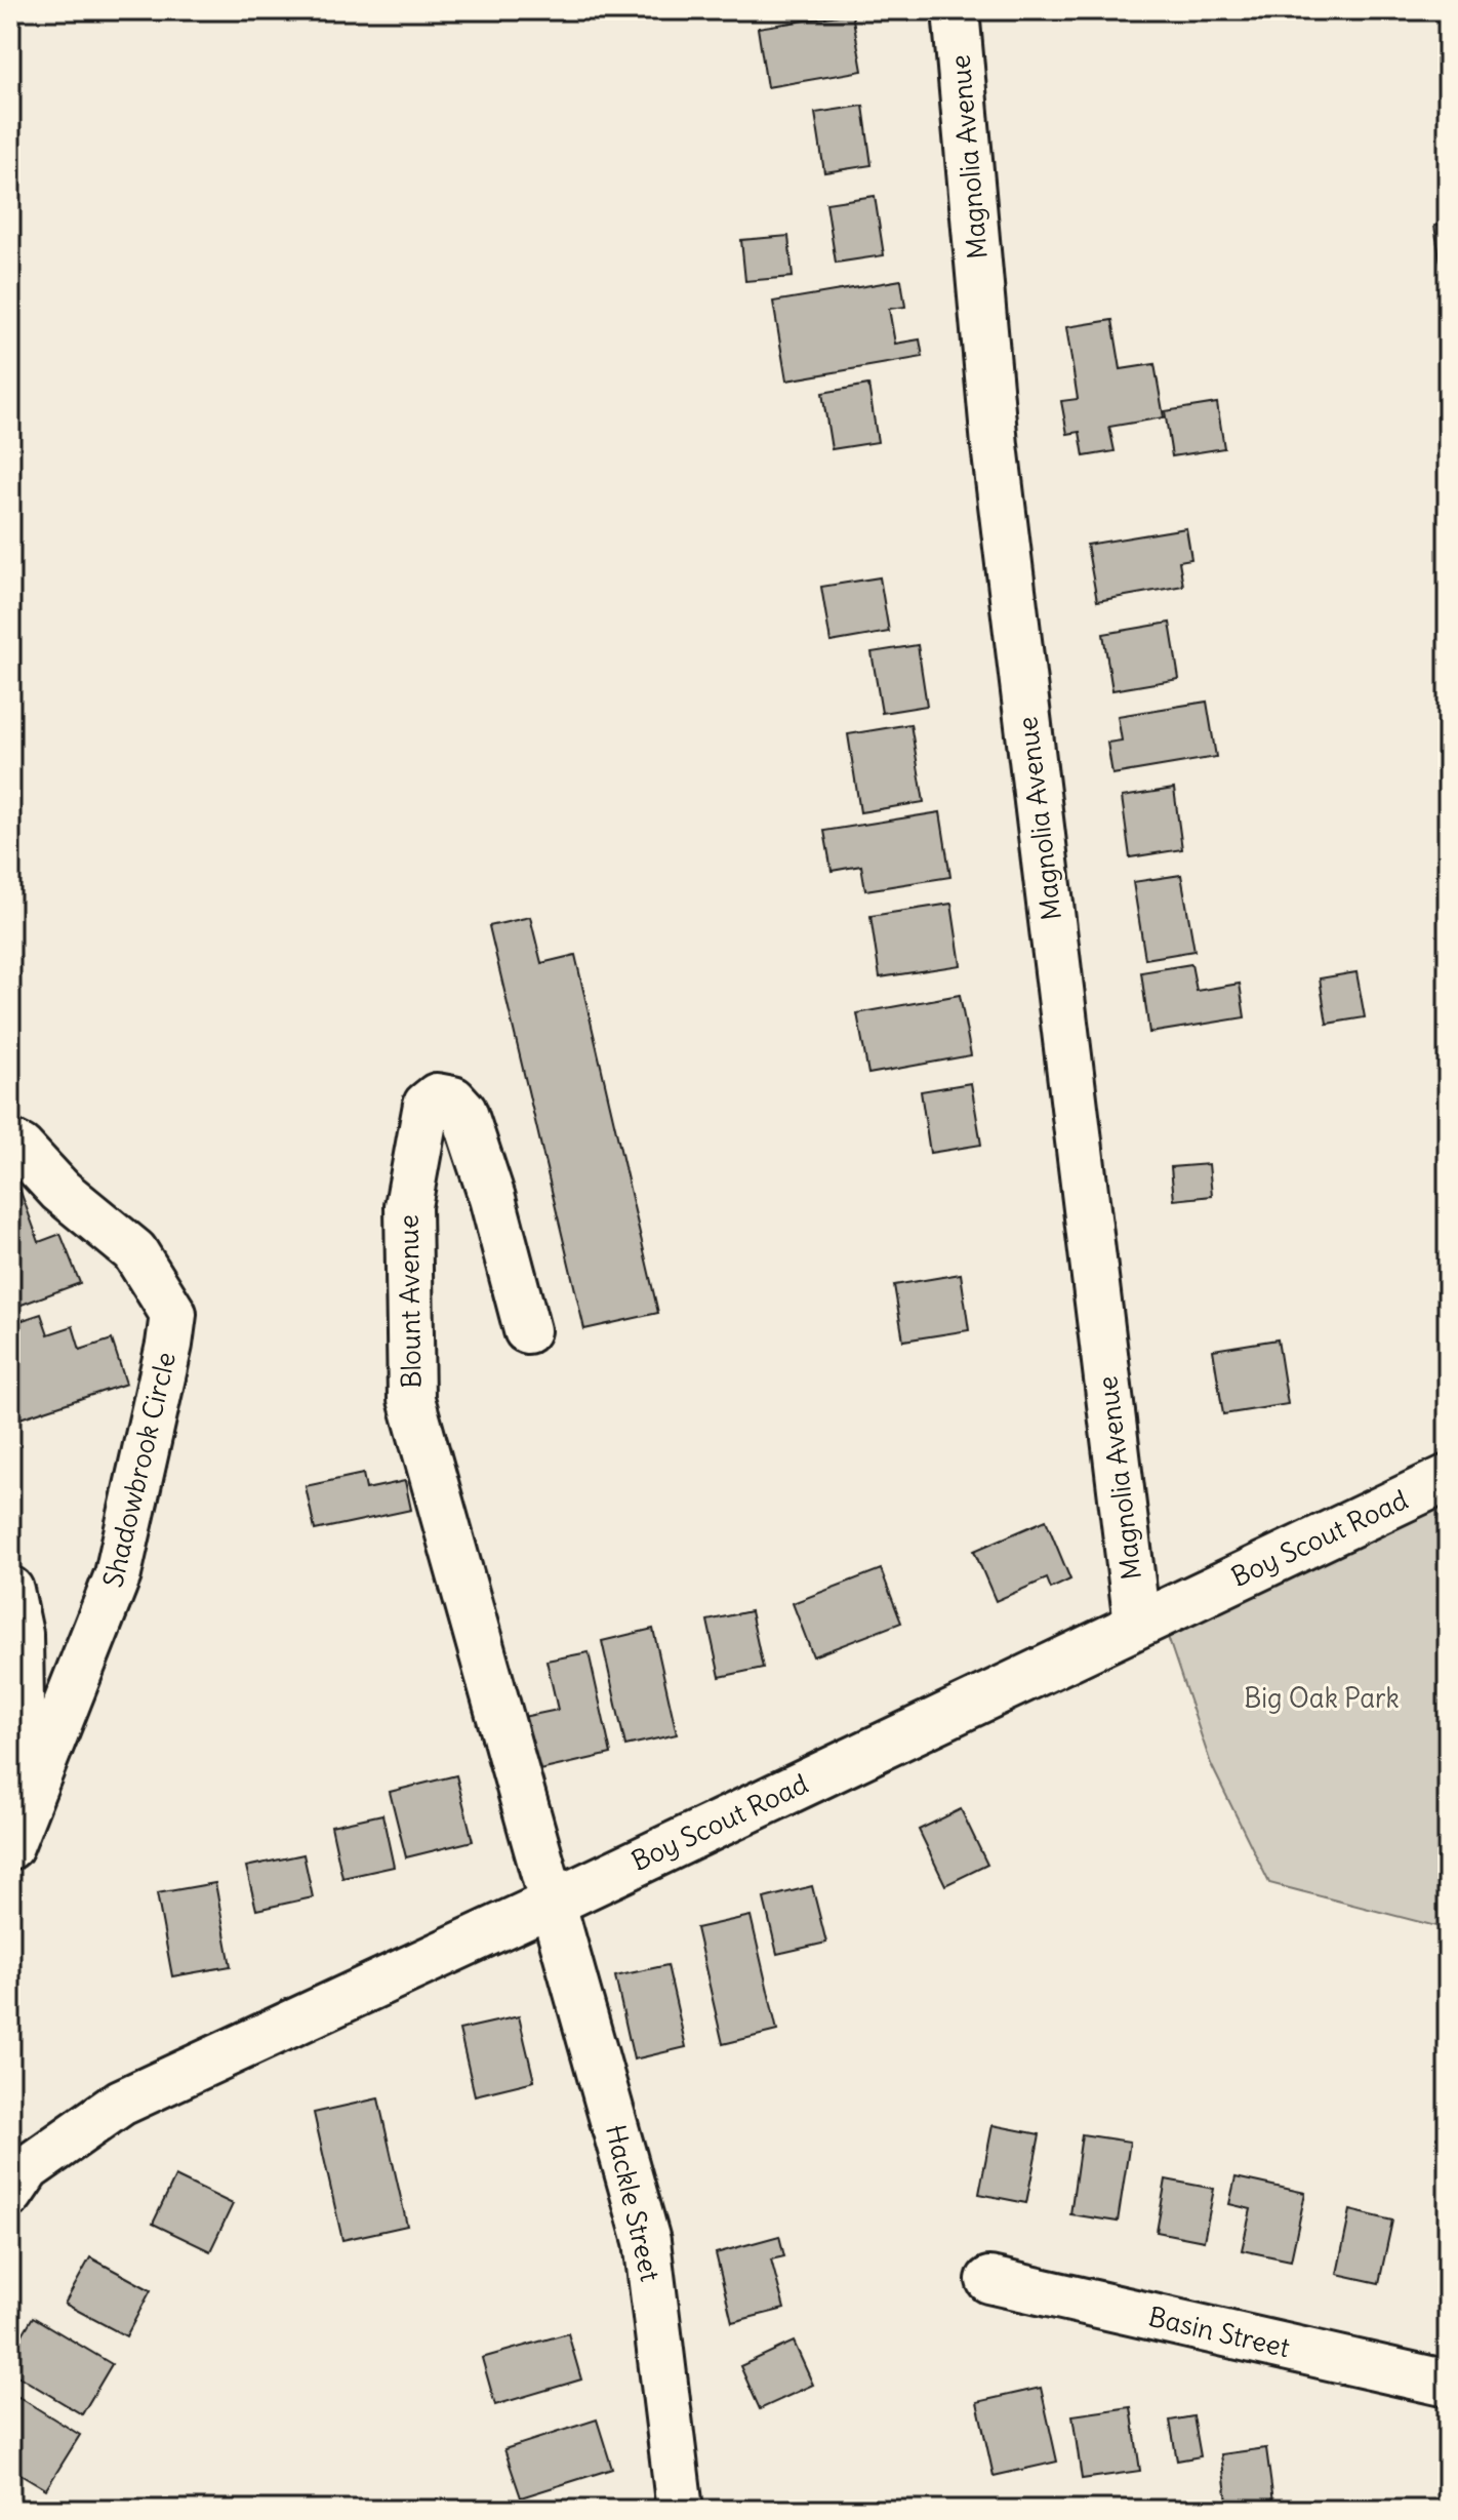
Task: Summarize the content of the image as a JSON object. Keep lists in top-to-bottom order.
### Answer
{
  "streets": {
    "street": [
      "Magnolia Avenue",
      "Blount Avenue",
      "Shadowbrook Circle",
      "Boy Scout Road",
      "Hackle Street",
      "Basin Street"
    ]
  },
  "crossings": [
    ["Magnolia Avenue", "Boy Scout Road"],
    ["Blount Avenue", "Boy Scout Road"],
    ["Blount Avenue", "Hackle Street"],
    ["Boy Scout Road", "Hackle Street"]
  ],
  "parks": ["Big Oak Park"]
}
